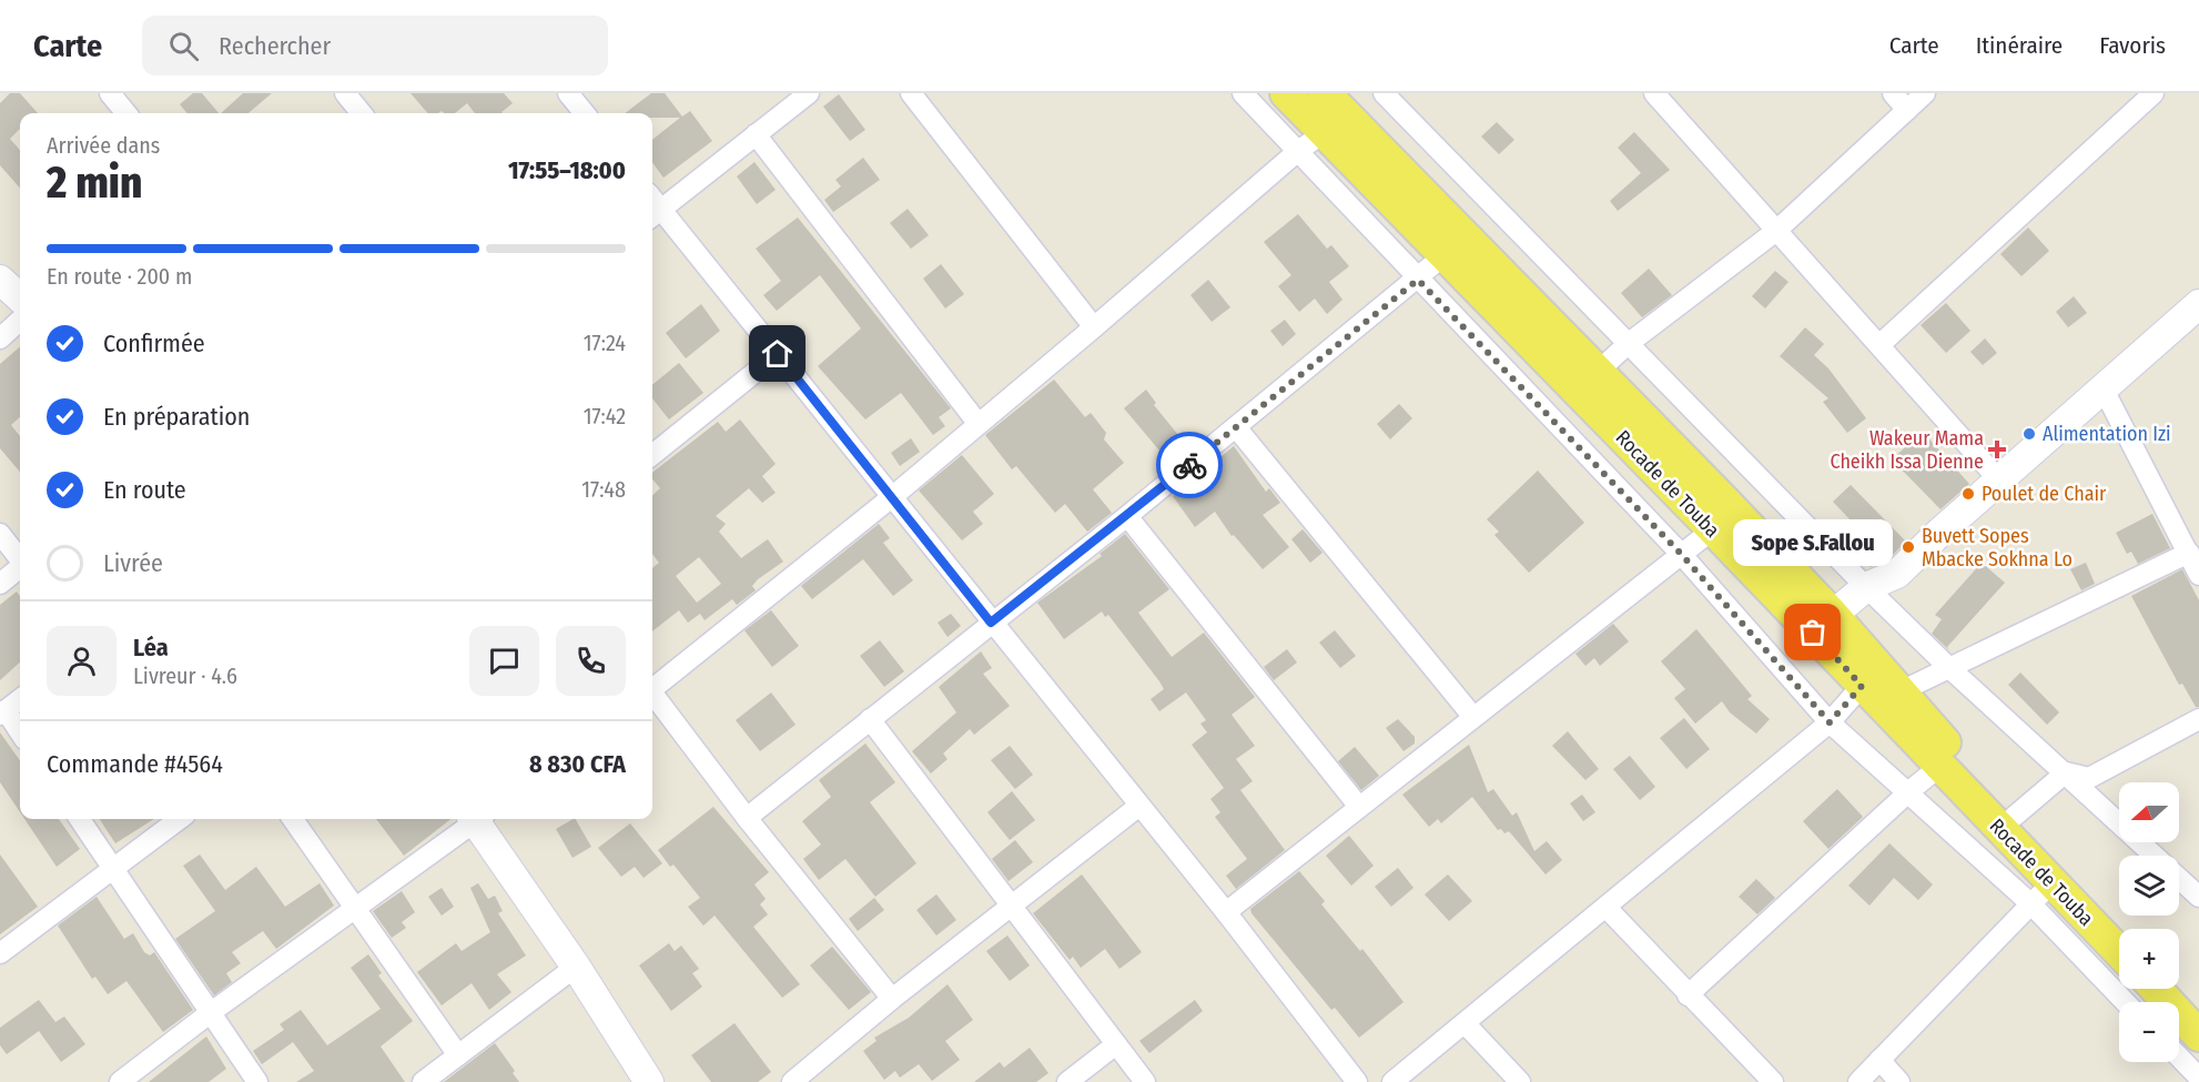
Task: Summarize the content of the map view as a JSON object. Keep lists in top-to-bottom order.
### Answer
{
  "streets": {
    "main road": ["Rocade de Touba"]
  },
  "places": {
    "other": [
      "Alimentation Izi",
      "Poulet de Chair",
      "Buvett Sopes Mbacke Sokhna Lo",
      "Sope S.Fallou"
    ],
    "health": ["Wakeur Mama Cheikh Issa Dienne"]
  },
  "north": "left",
  "page": {
    "header": "Carte",
    "search": "Rechercher",
    "nav": ["Carte", "Itinéraire", "Favoris"],
    "heading": ["2 min", "Arrivée dans", "17:55–18:00"],
    "panel": [
      "Léa",
      "Livreur · 4.6",
      "Commande #4564",
      "8 830 CFA"
    ],
    "bar": "En route · 200 m",
    "list": [
      ["Confirmée", "17:24"],
      ["En préparation", "17:42"],
      ["En route", "17:48"],
      "Livrée"
    ],
    "bubble": "Sope S.Fallou",
    "map_buttons": ["+", "−"]
  }
}
